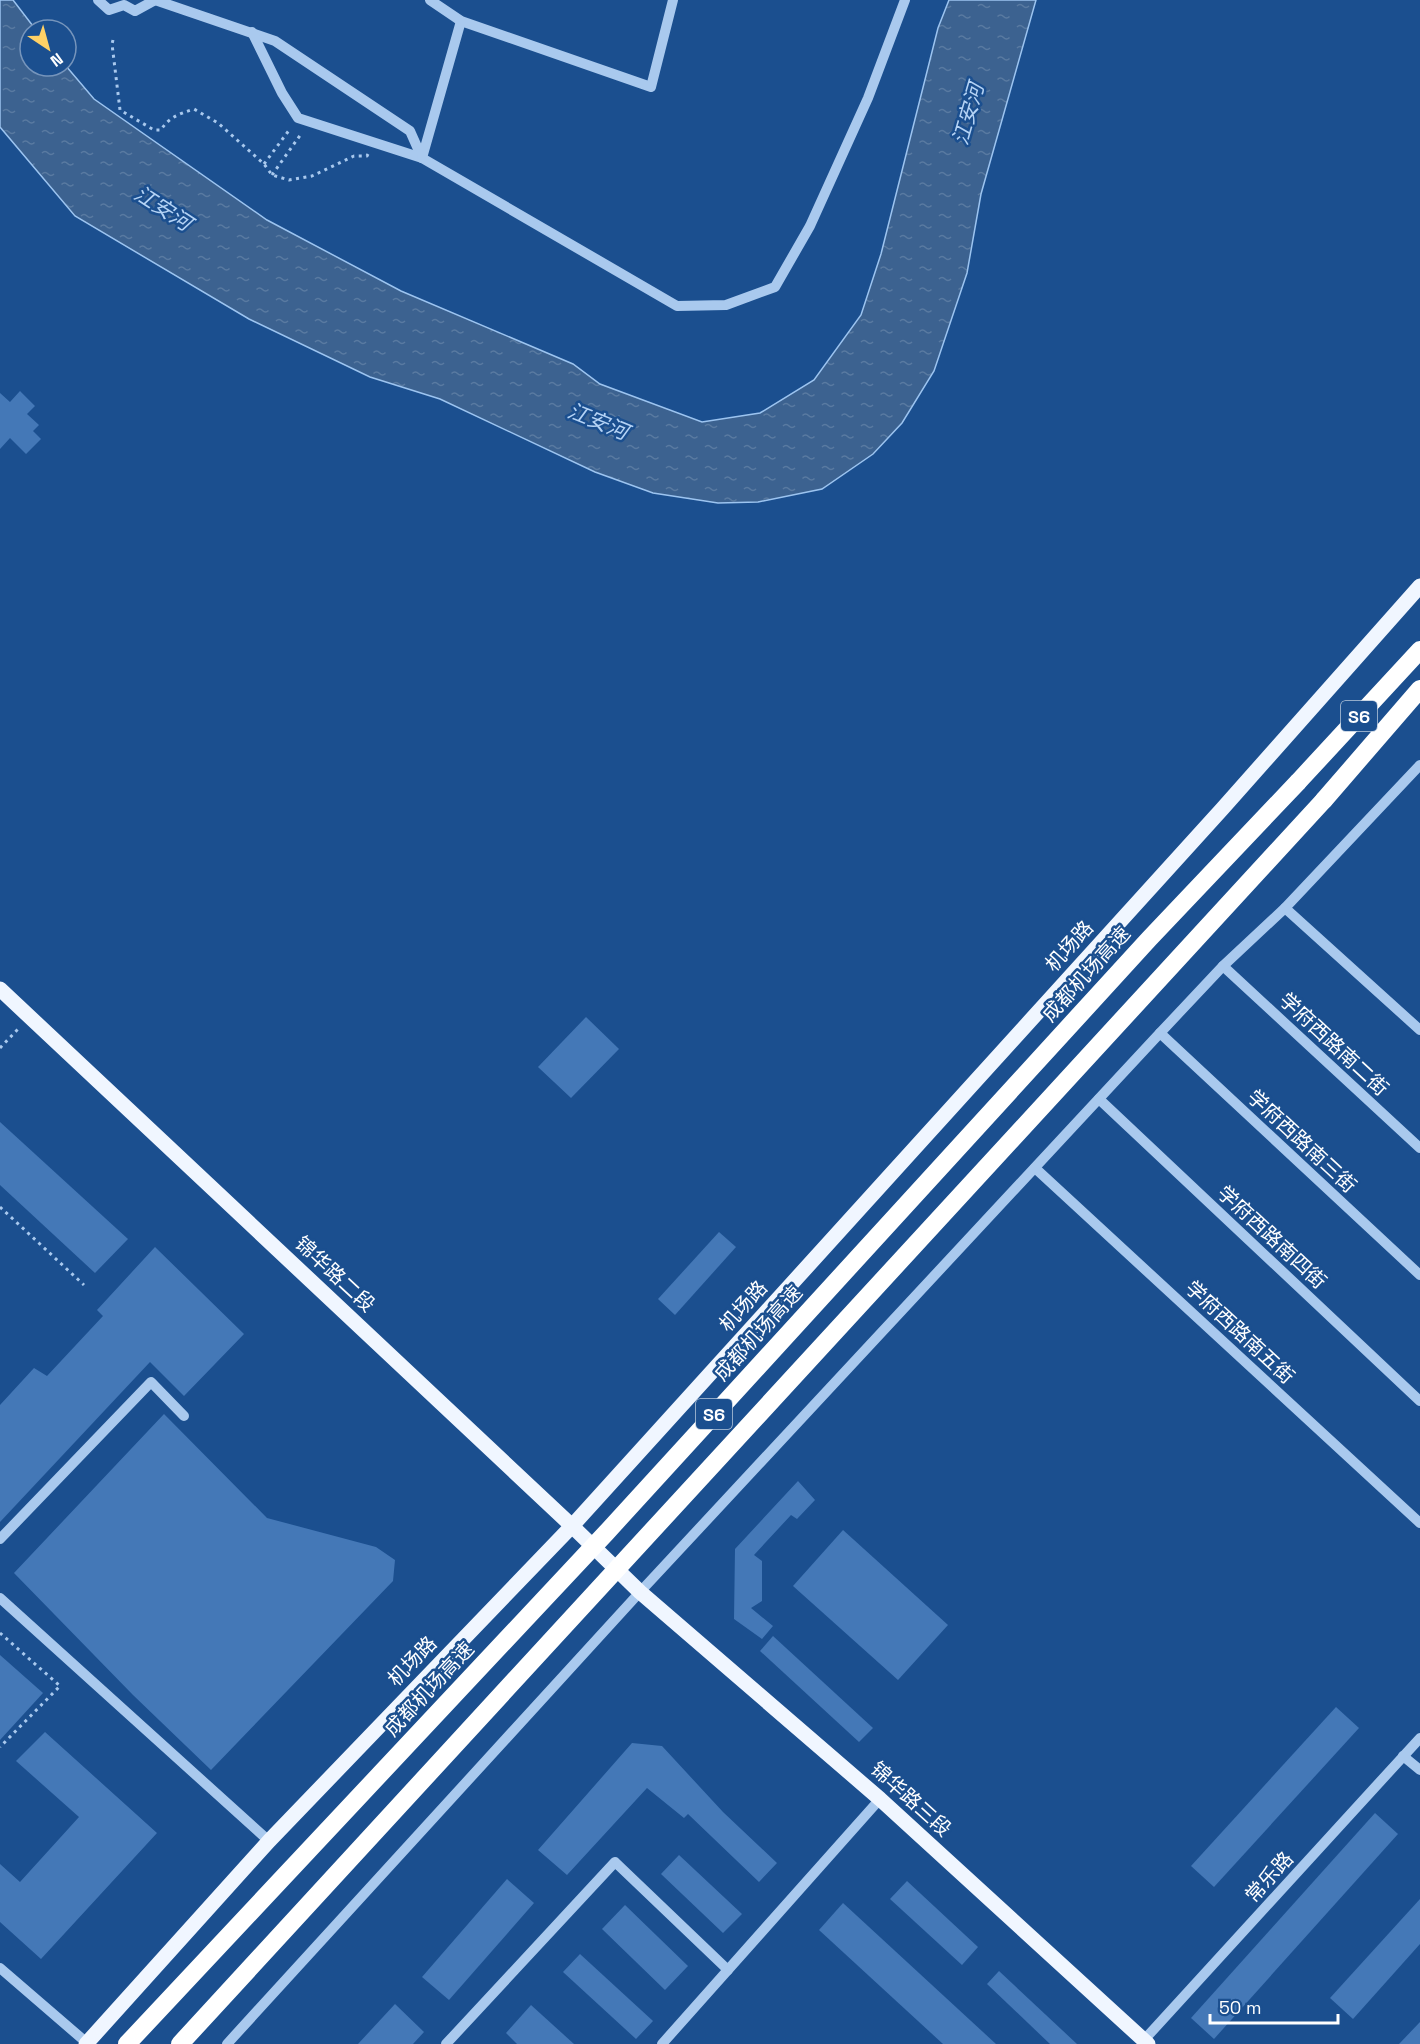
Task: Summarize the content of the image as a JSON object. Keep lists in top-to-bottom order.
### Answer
{
  "streets": {
    "highway": ["S6", "成都机场高速"],
    "main road": ["机场路", "锦华路二段", "锦华路三段"],
    "street": [
      "学府西路南二街",
      "学府西路南三街",
      "学府西路南四街",
      "学府西路南五街",
      "常乐路"
    ]
  },
  "crossings": [
    ["机场路", "锦华路二段"],
    ["锦华路二段", "锦华路三段"],
    ["锦华路三段", "常乐路"]
  ],
  "water": ["江安河"],
  "scale_bar": "50 m",
  "north": "bottom right"
}
